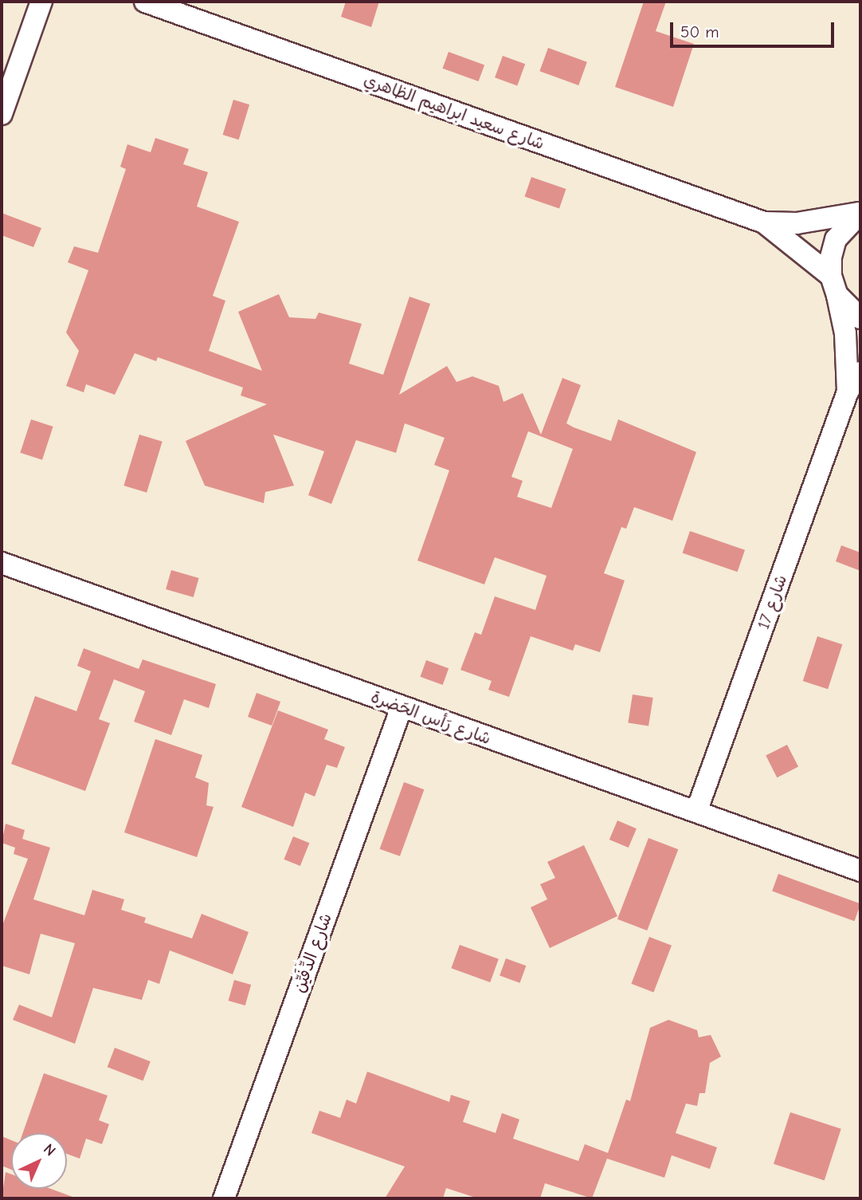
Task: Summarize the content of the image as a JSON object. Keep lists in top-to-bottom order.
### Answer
{
  "streets": {
    "street": [
      "شارع سعيد ابراهيم الظاهري",
      "شارع 17",
      "شارع رَأس الحَضرة",
      "شارع الدِّفَيِّن"
    ]
  },
  "crossings": [
    ["شارع سعيد ابراهيم الظاهري", "شارع 17"],
    ["شارع 17", "شارع رَأس الحَضرة"],
    ["شارع رَأس الحَضرة", "شارع الدِّفَيِّن"]
  ],
  "scale_bar": "50 m",
  "north": "top right"
}
